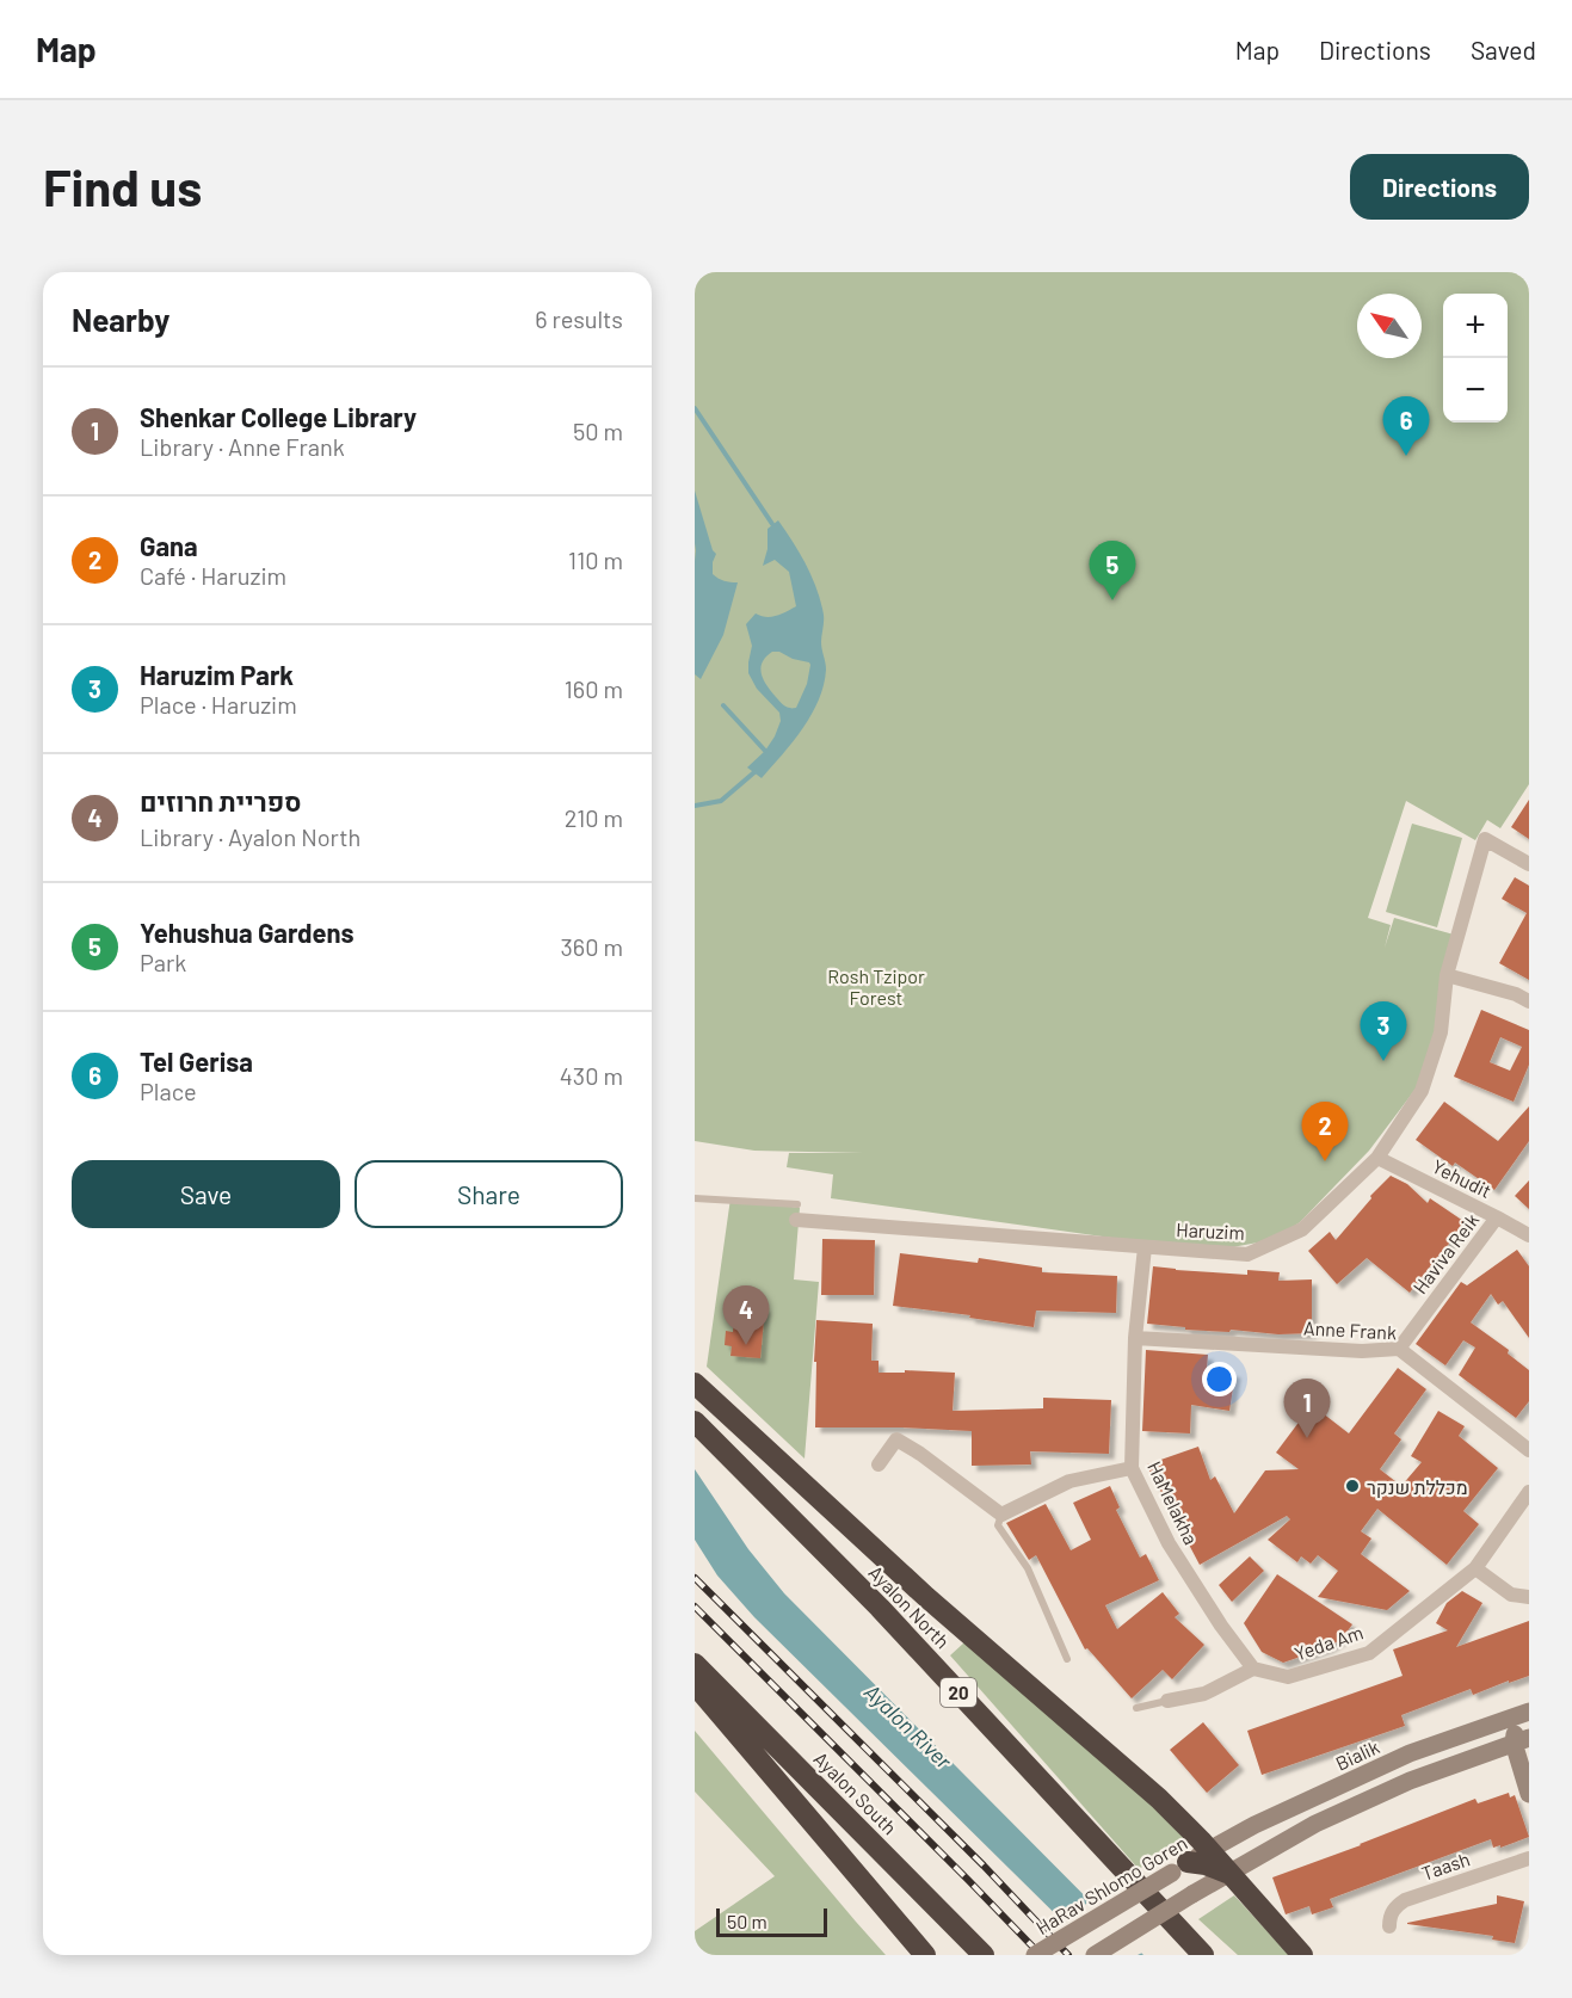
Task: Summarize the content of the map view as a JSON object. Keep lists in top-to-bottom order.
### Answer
{
  "streets": {
    "highway": ["Ayalon North", "20", "Ayalon South"],
    "main road": ["Bialik", "HaRav Shlomo Goren"],
    "street": [
      "Yehudit",
      "Haruzim",
      "Haviva Reik",
      "Anne Frank",
      "HaMelakha",
      "Yeda Am",
      "Taash"
    ]
  },
  "crossings": [
    ["Yehudit", "Haruzim"],
    ["Yehudit", "Haviva Reik"],
    ["Haruzim", "HaMelakha"],
    ["Haviva Reik", "Anne Frank"],
    ["Anne Frank", "HaMelakha"],
    ["HaMelakha", "Yeda Am"],
    ["Bialik", "HaRav Shlomo Goren"]
  ],
  "water": ["Ayalon River"],
  "parks": ["Rosh Tzipor Forest"],
  "places": ["מכללת שנקר"],
  "scale_bar": "50 m",
  "north": "top left",
  "page": {
    "header": "Map",
    "nav": ["Map", "Directions", "Saved"],
    "buttons": [
      "Directions",
      ["Save", "Share"]
    ],
    "title": "Find us",
    "heading": ["Nearby", "6 results"],
    "map_buttons": ["+", "−"],
    "list": [
      {
        "mark": "1",
        "name": "Shenkar College Library",
        "note": "Library · Anne Frank",
        "value": "50 m"
      },
      {
        "mark": "2",
        "name": "Gana",
        "note": "Café · Haruzim",
        "value": "110 m"
      },
      {
        "mark": "3",
        "name": "Haruzim Park",
        "note": "Place · Haruzim",
        "value": "160 m"
      },
      {
        "mark": "4",
        "name": "ספריית חרוזים",
        "note": "Library · Ayalon North",
        "value": "210 m"
      },
      {
        "mark": "5",
        "name": "Yehushua Gardens",
        "note": "Park",
        "value": "360 m"
      },
      {
        "mark": "6",
        "name": "Tel Gerisa",
        "note": "Place",
        "value": "430 m"
      }
    ],
    "pins": [
      "6",
      "5",
      "3",
      "2",
      "4",
      "1"
    ],
    "scale": "50 m"
  }
}
